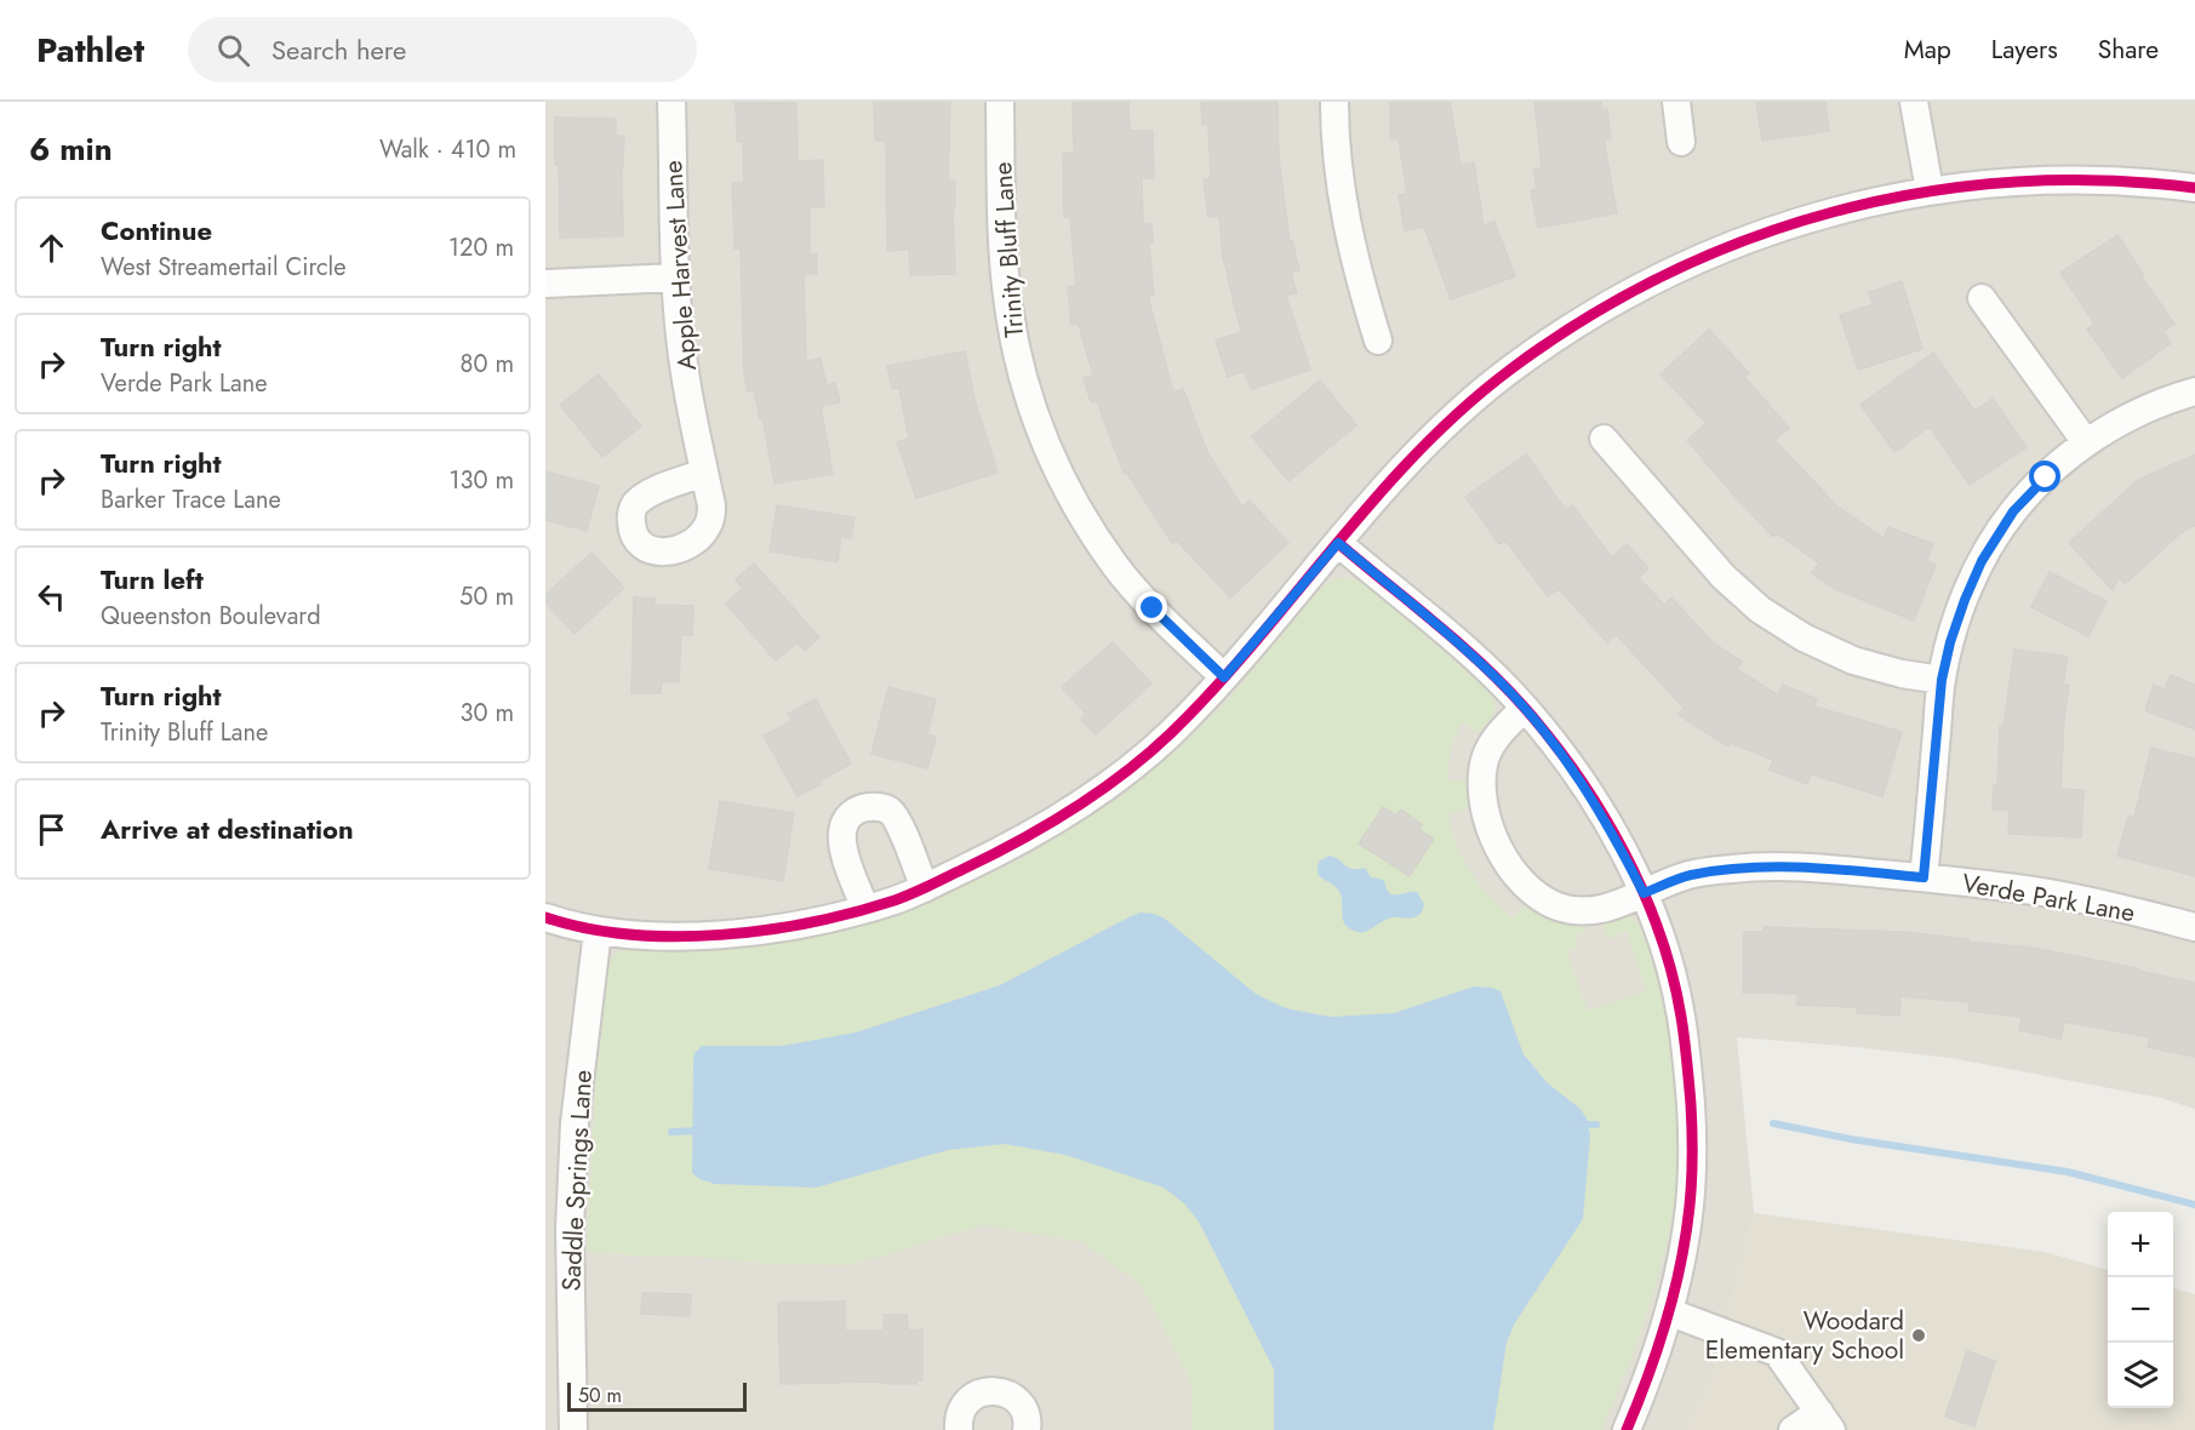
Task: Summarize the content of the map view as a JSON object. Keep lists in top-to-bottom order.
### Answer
{
  "streets": {
    "street": [
      "Trinity Bluff Lane",
      "Apple Harvest Lane",
      "Verde Park Lane",
      "Saddle Springs Lane"
    ]
  },
  "places": ["Woodard Elementary School"],
  "scale_bar": "50 m",
  "page": {
    "header": "Pathlet",
    "search": "Search here",
    "nav": ["Map", "Layers", "Share"],
    "heading": ["6 min", "Walk · 410 m"],
    "list": [
      ["Continue", "West Streamertail Circle", "120 m"],
      ["Turn right", "Verde Park Lane", "80 m"],
      ["Turn right", "Barker Trace Lane", "130 m"],
      ["Turn left", "Queenston Boulevard", "50 m"],
      ["Turn right", "Trinity Bluff Lane", "30 m"],
      "Arrive at destination"
    ],
    "map_buttons": ["+", "−"],
    "scale": "50 m"
  }
}
